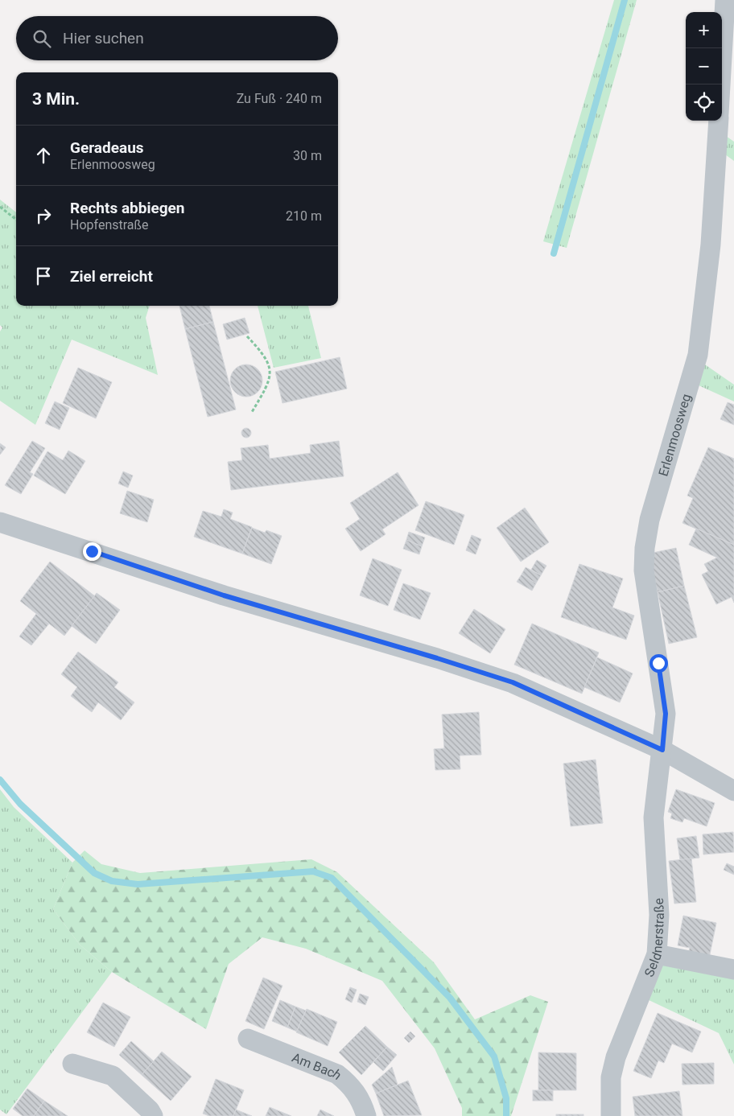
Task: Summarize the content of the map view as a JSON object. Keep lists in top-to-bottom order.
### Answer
{
  "streets": {
    "street": ["Erlenmoosweg", "Seldnerstraße", "Am Bach"]
  },
  "crossings": [
    ["Erlenmoosweg", "Seldnerstraße"]
  ],
  "page": {
    "map_buttons": ["+", "−"],
    "search": "Hier suchen",
    "heading": ["3 Min.", "Zu Fuß · 240 m"],
    "list": [
      ["Geradeaus", "Erlenmoosweg", "30 m"],
      ["Rechts abbiegen", "Hopfenstraße", "210 m"],
      "Ziel erreicht"
    ]
  }
}
